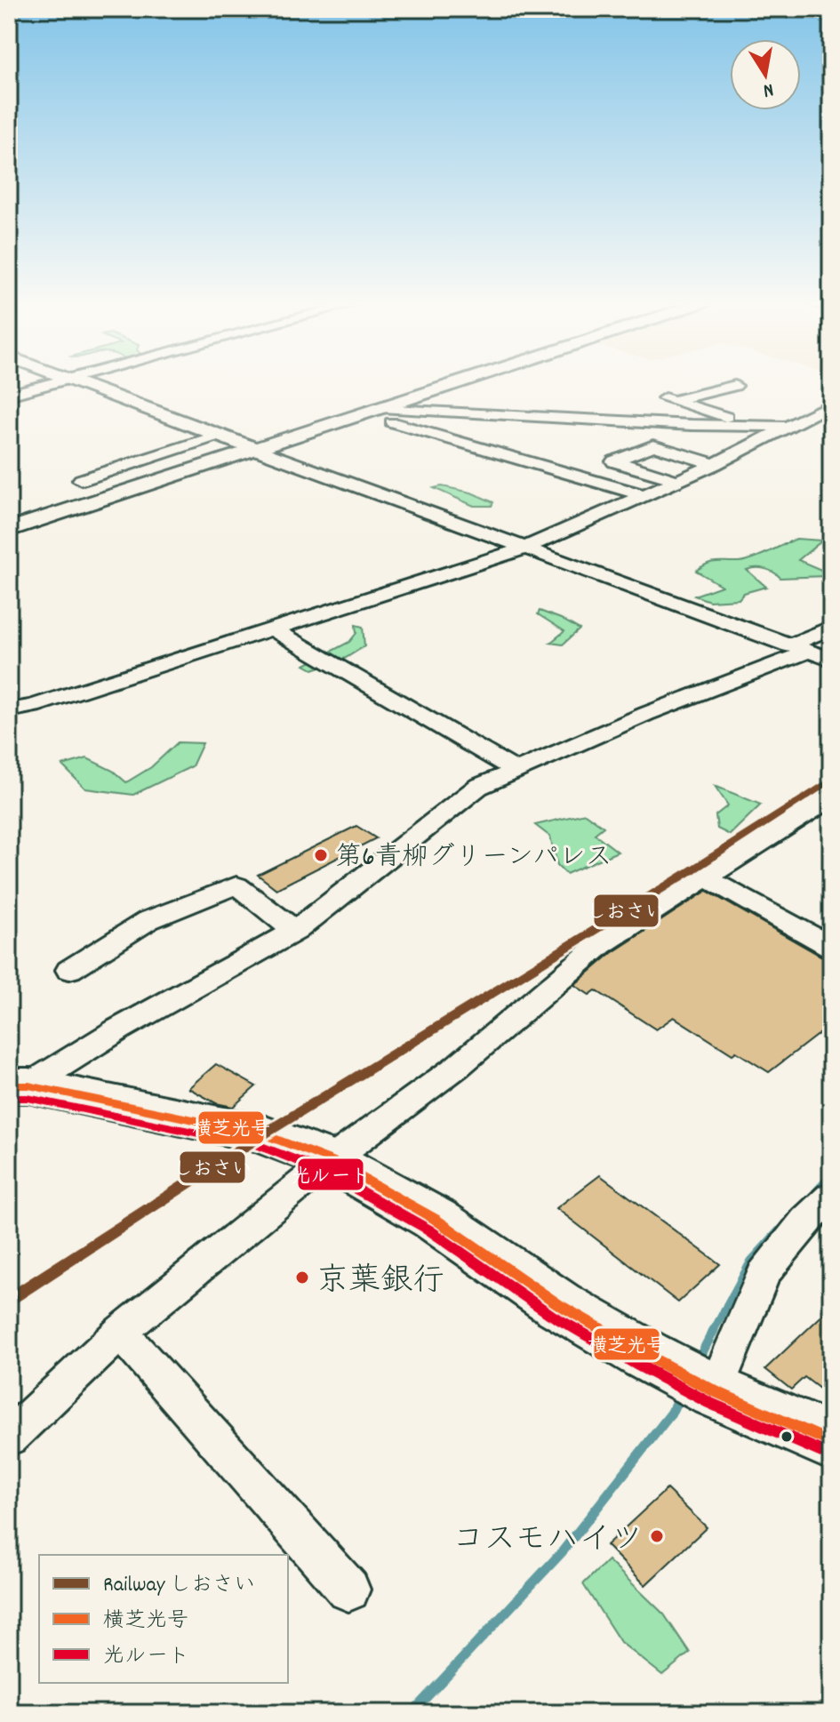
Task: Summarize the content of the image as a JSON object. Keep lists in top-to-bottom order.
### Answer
{
  "places": ["第6青柳グリーンパレス", "京葉銀行", "コスモハイツ"],
  "lines": ["rail line しおさい", "transit line 横芝光号", "transit line 光ルート"],
  "legend": ["Railway しおさい", "横芝光号", "光ルート"],
  "north": "bottom"
}
